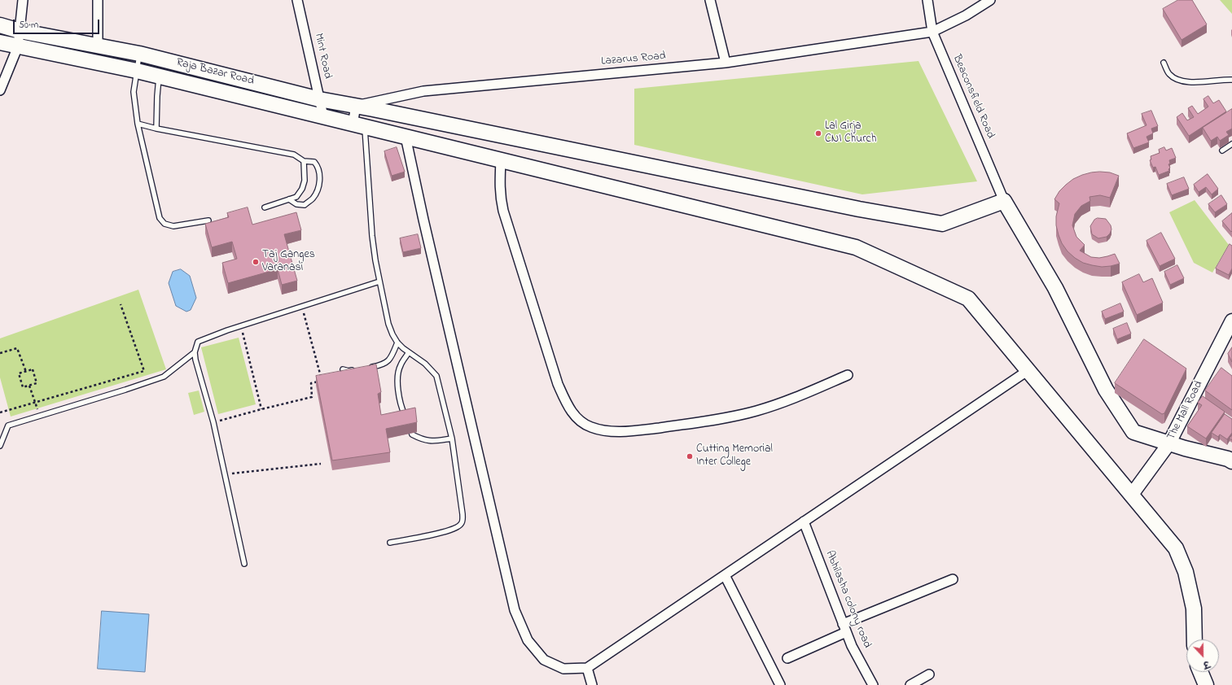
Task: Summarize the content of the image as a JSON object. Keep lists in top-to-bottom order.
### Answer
{
  "streets": {
    "main road": ["Raja Bazar Road"],
    "street": [
      "Mint Road",
      "Lazarus Road",
      "Beaconsfield Road",
      "The Mall Road",
      "Abhilasha colony road"
    ]
  },
  "crossings": [
    ["Mint Road", "Raja Bazar Road"],
    ["Lazarus Road", "Raja Bazar Road"],
    ["Lazarus Road", "Beaconsfield Road"],
    ["Raja Bazar Road", "Beaconsfield Road"],
    ["Raja Bazar Road", "The Mall Road"]
  ],
  "places": ["Lal Girja CNI Church", "Taj Ganges Varanasi", "Cutting Memorial Inter College"],
  "scale_bar": "50 m",
  "north": "bottom"
}
